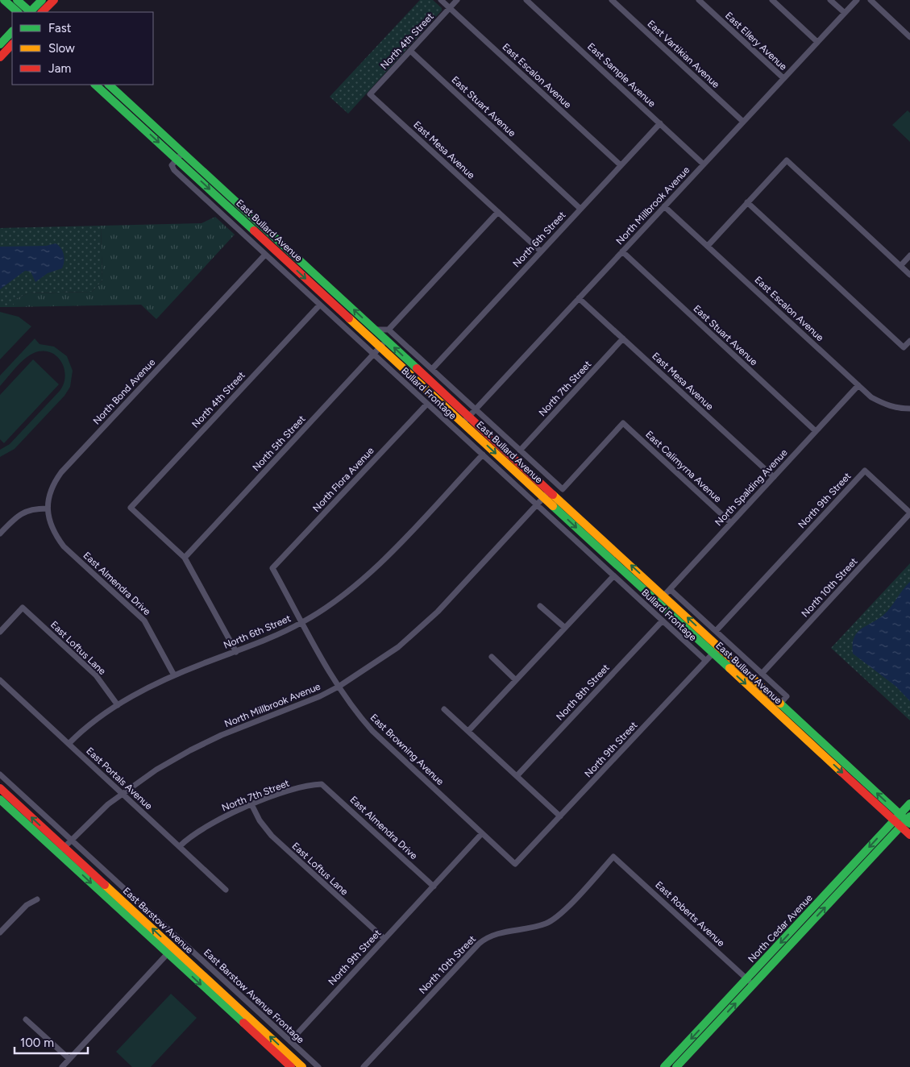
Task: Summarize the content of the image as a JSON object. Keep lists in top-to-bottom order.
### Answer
{
  "streets": {
    "main road": ["East Bullard Avenue", "East Barstow Avenue", "North Cedar Avenue"],
    "street": [
      "North 4th Street",
      "East Ellery Avenue",
      "East Vartikian Avenue",
      "East Sample Avenue",
      "East Escalon Avenue",
      "East Stuart Avenue",
      "East Mesa Avenue",
      "North Millbrook Avenue",
      "North 6th Street",
      "North 7th Street",
      "North Bond Avenue",
      "Bullard Frontage",
      "North 5th Street",
      "East Calimyrna Avenue",
      "North Flora Avenue",
      "North Spalding Avenue",
      "North 9th Street",
      "East Almendra Drive",
      "North 10th Street",
      "East Loftus Lane",
      "North 8th Street",
      "East Browning Avenue",
      "East Portals Avenue",
      "East Roberts Avenue",
      "East Barstow Avenue Frontage"
    ]
  },
  "crossings": [
    ["North 4th Street", "East Escalon Avenue"],
    ["North 4th Street", "East Stuart Avenue"],
    ["North 4th Street", "East Mesa Avenue"],
    ["North 4th Street", "Bullard Frontage"],
    ["North 4th Street", "North 5th Street"],
    ["East Ellery Avenue", "North Millbrook Avenue"],
    ["East Vartikian Avenue", "North Millbrook Avenue"],
    ["East Sample Avenue", "North Millbrook Avenue"],
    ["East Sample Avenue", "North 6th Street"],
    ["East Escalon Avenue", "North Millbrook Avenue"],
    ["East Escalon Avenue", "North 6th Street"],
    ["East Escalon Avenue", "North Spalding Avenue"],
    ["East Stuart Avenue", "North Millbrook Avenue"],
    ["East Stuart Avenue", "North 6th Street"],
    ["East Stuart Avenue", "North Spalding Avenue"],
    ["East Mesa Avenue", "North Millbrook Avenue"],
    ["East Mesa Avenue", "North 6th Street"],
    ["East Mesa Avenue", "North 7th Street"],
    ["East Mesa Avenue", "North Spalding Avenue"],
    ["North Millbrook Avenue", "East Bullard Avenue"],
    ["North Millbrook Avenue", "Bullard Frontage"],
    ["North Millbrook Avenue", "East Browning Avenue"],
    ["North Millbrook Avenue", "East Portals Avenue"],
    ["North Millbrook Avenue", "East Barstow Avenue"],
    ["North Millbrook Avenue", "East Barstow Avenue Frontage"],
    ["East Bullard Avenue", "Bullard Frontage"],
    ["East Bullard Avenue", "North 5th Street"],
    ["East Bullard Avenue", "North Spalding Avenue"],
    ["East Bullard Avenue", "North 9th Street"],
    ["East Bullard Avenue", "North Cedar Avenue"],
    ["North 6th Street", "Bullard Frontage"],
    ["North 6th Street", "East Almendra Drive"],
    ["North 6th Street", "East Loftus Lane"],
    ["North 6th Street", "East Browning Avenue"],
    ["North 6th Street", "East Portals Avenue"],
    ["North 7th Street", "East Calimyrna Avenue"],
    ["North 7th Street", "East Almendra Drive"],
    ["North 7th Street", "East Loftus Lane"],
    ["North 7th Street", "East Portals Avenue"],
    ["North Bond Avenue", "Bullard Frontage"],
    ["North Bond Avenue", "East Almendra Drive"],
    ["Bullard Frontage", "North 5th Street"],
    ["Bullard Frontage", "North Flora Avenue"],
    ["Bullard Frontage", "North 9th Street"],
    ["Bullard Frontage", "North 8th Street"],
    ["East Calimyrna Avenue", "North Spalding Avenue"],
    ["North Flora Avenue", "East Browning Avenue"],
    ["North 9th Street", "East Almendra Drive"],
    ["North 9th Street", "North 10th Street"],
    ["North 9th Street", "East Loftus Lane"],
    ["North 9th Street", "East Browning Avenue"],
    ["North 9th Street", "East Barstow Avenue Frontage"],
    ["North 10th Street", "East Roberts Avenue"],
    ["East Roberts Avenue", "North Cedar Avenue"]
  ],
  "legend": ["Fast", "Slow", "Jam"],
  "scale_bar": "100 m"
}
